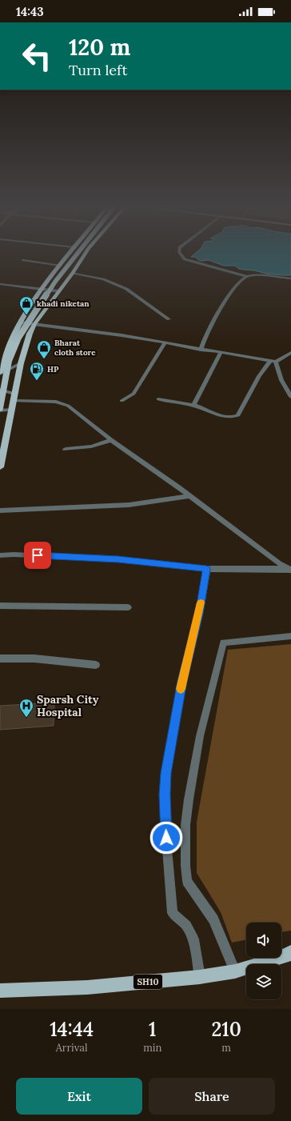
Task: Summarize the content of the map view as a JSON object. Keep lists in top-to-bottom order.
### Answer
{
  "streets": {
    "main road": ["SH10"]
  },
  "places": {
    "shop": ["khadi niketan", "Bharat cloth store"],
    "fuel station": ["HP"],
    "hospital": ["Sparsh City Hospital"]
  },
  "page": {
    "status": "14:43",
    "turn": ["120 m", "Turn left"],
    "eta": [
      "14:44",
      "Arrival",
      "1",
      "min",
      "210",
      "m"
    ],
    "buttons": ["Exit", "Share"]
  }
}
